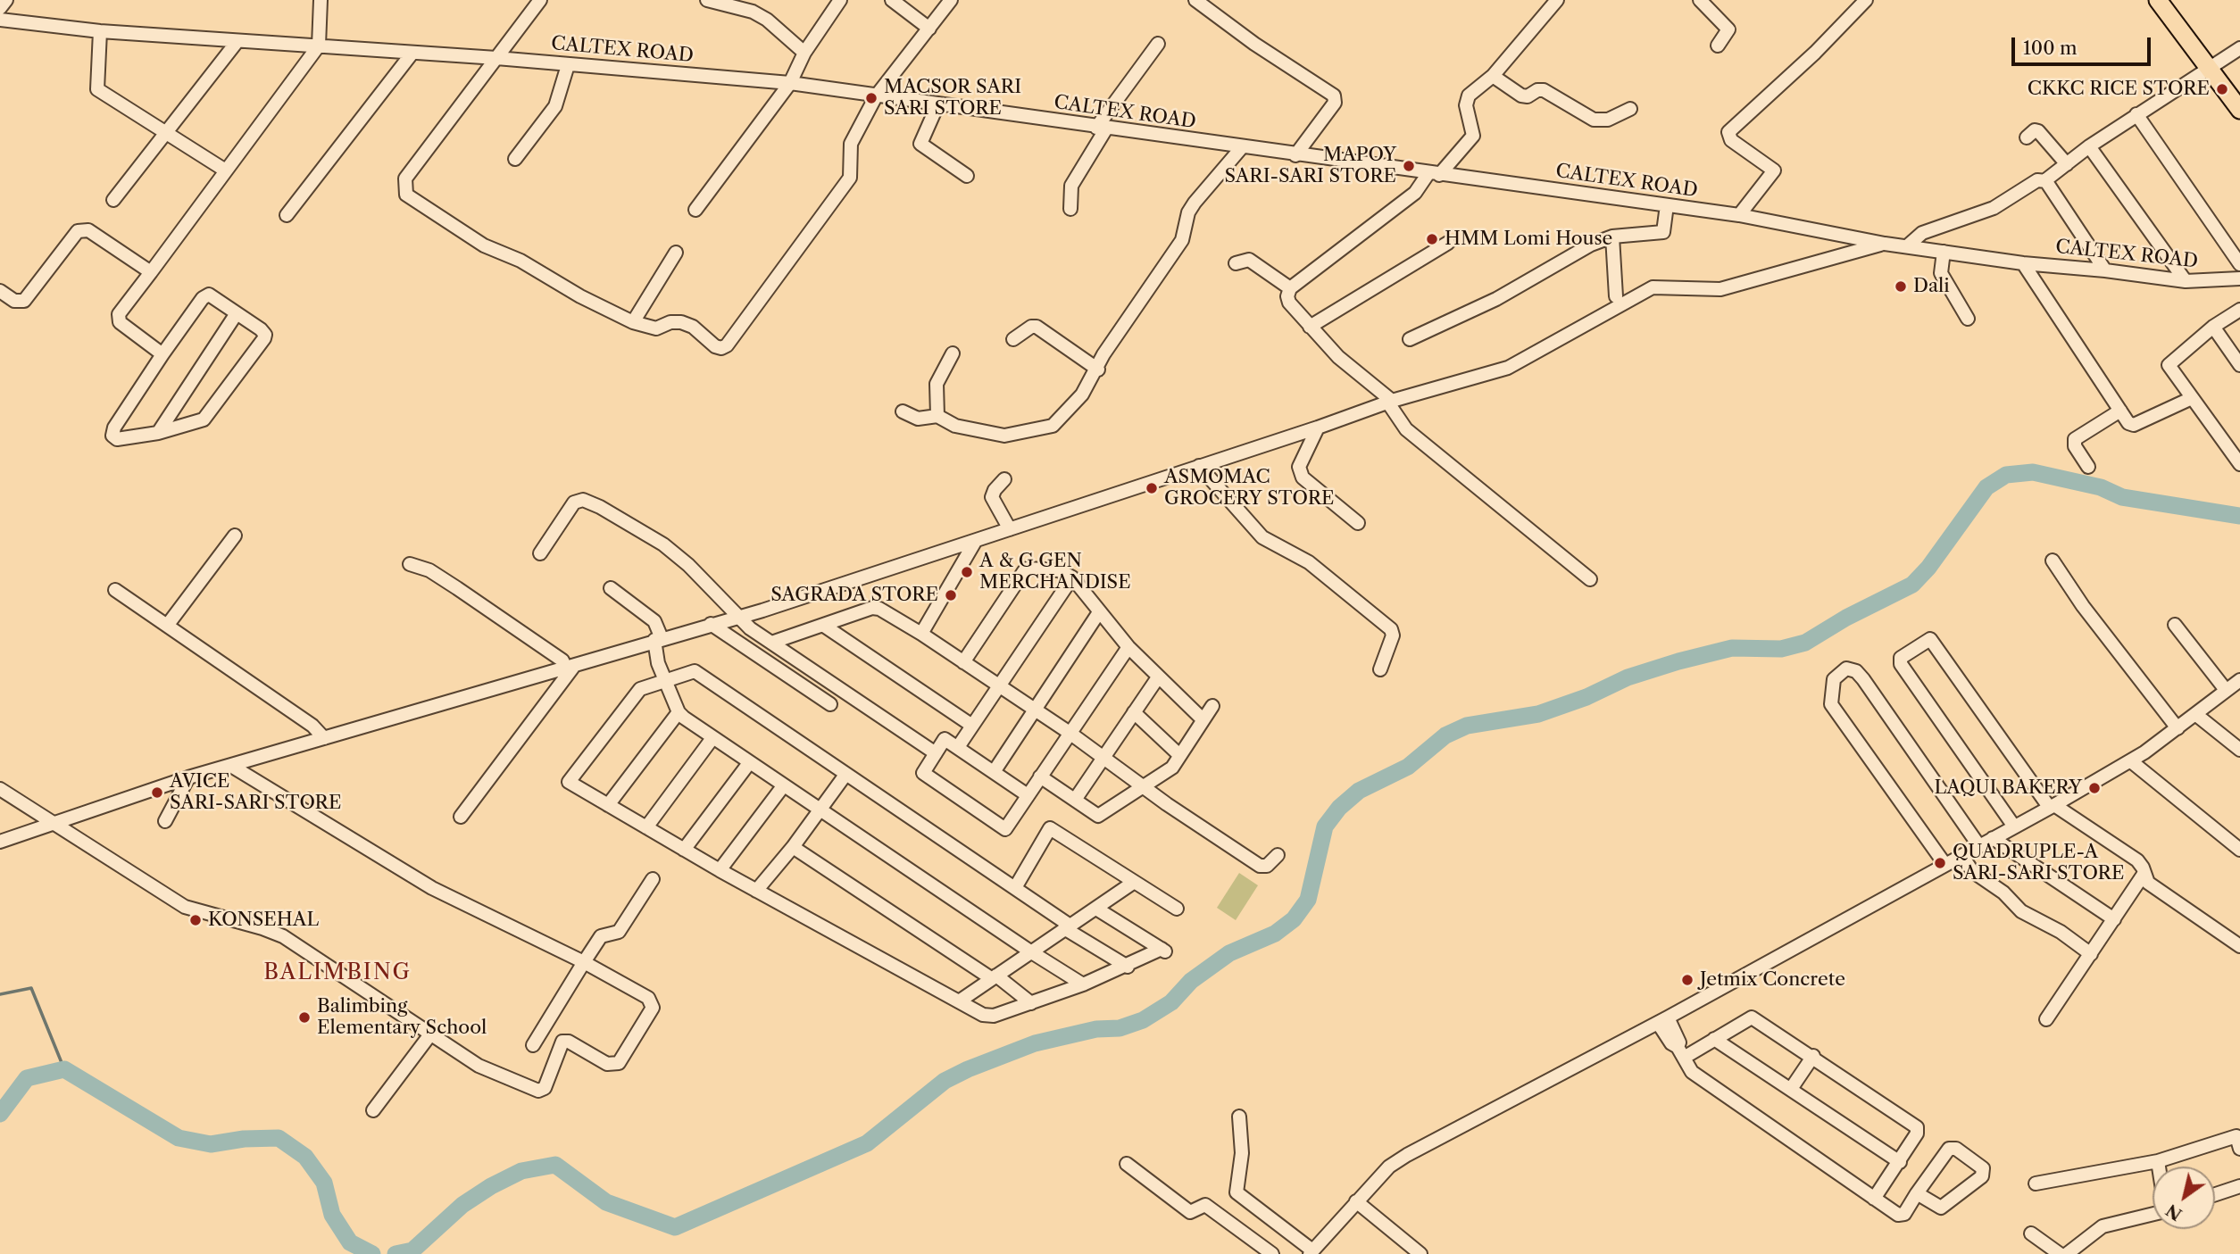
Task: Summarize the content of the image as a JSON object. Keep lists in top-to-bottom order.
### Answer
{
  "streets": {
    "street": ["CALTEX ROAD"]
  },
  "districts": ["BALIMBING"],
  "places": [
    "CKKC RICE STORE",
    "MACSOR SARI SARI STORE",
    "MAPOY SARI-SARI STORE",
    "HMM Lomi House",
    "Dali",
    "ASMOMAC GROCERY STORE",
    "A & G GEN MERCHANDISE",
    "SAGRADA STORE",
    "LAQUI BAKERY",
    "AVICE SARI-SARI STORE",
    "QUADRUPLE-A SARI-SARI STORE",
    "KONSEHAL",
    "Jetmix Concrete",
    "Balimbing Elementary School"
  ],
  "scale_bar": "100 m",
  "north": "bottom left"
}
